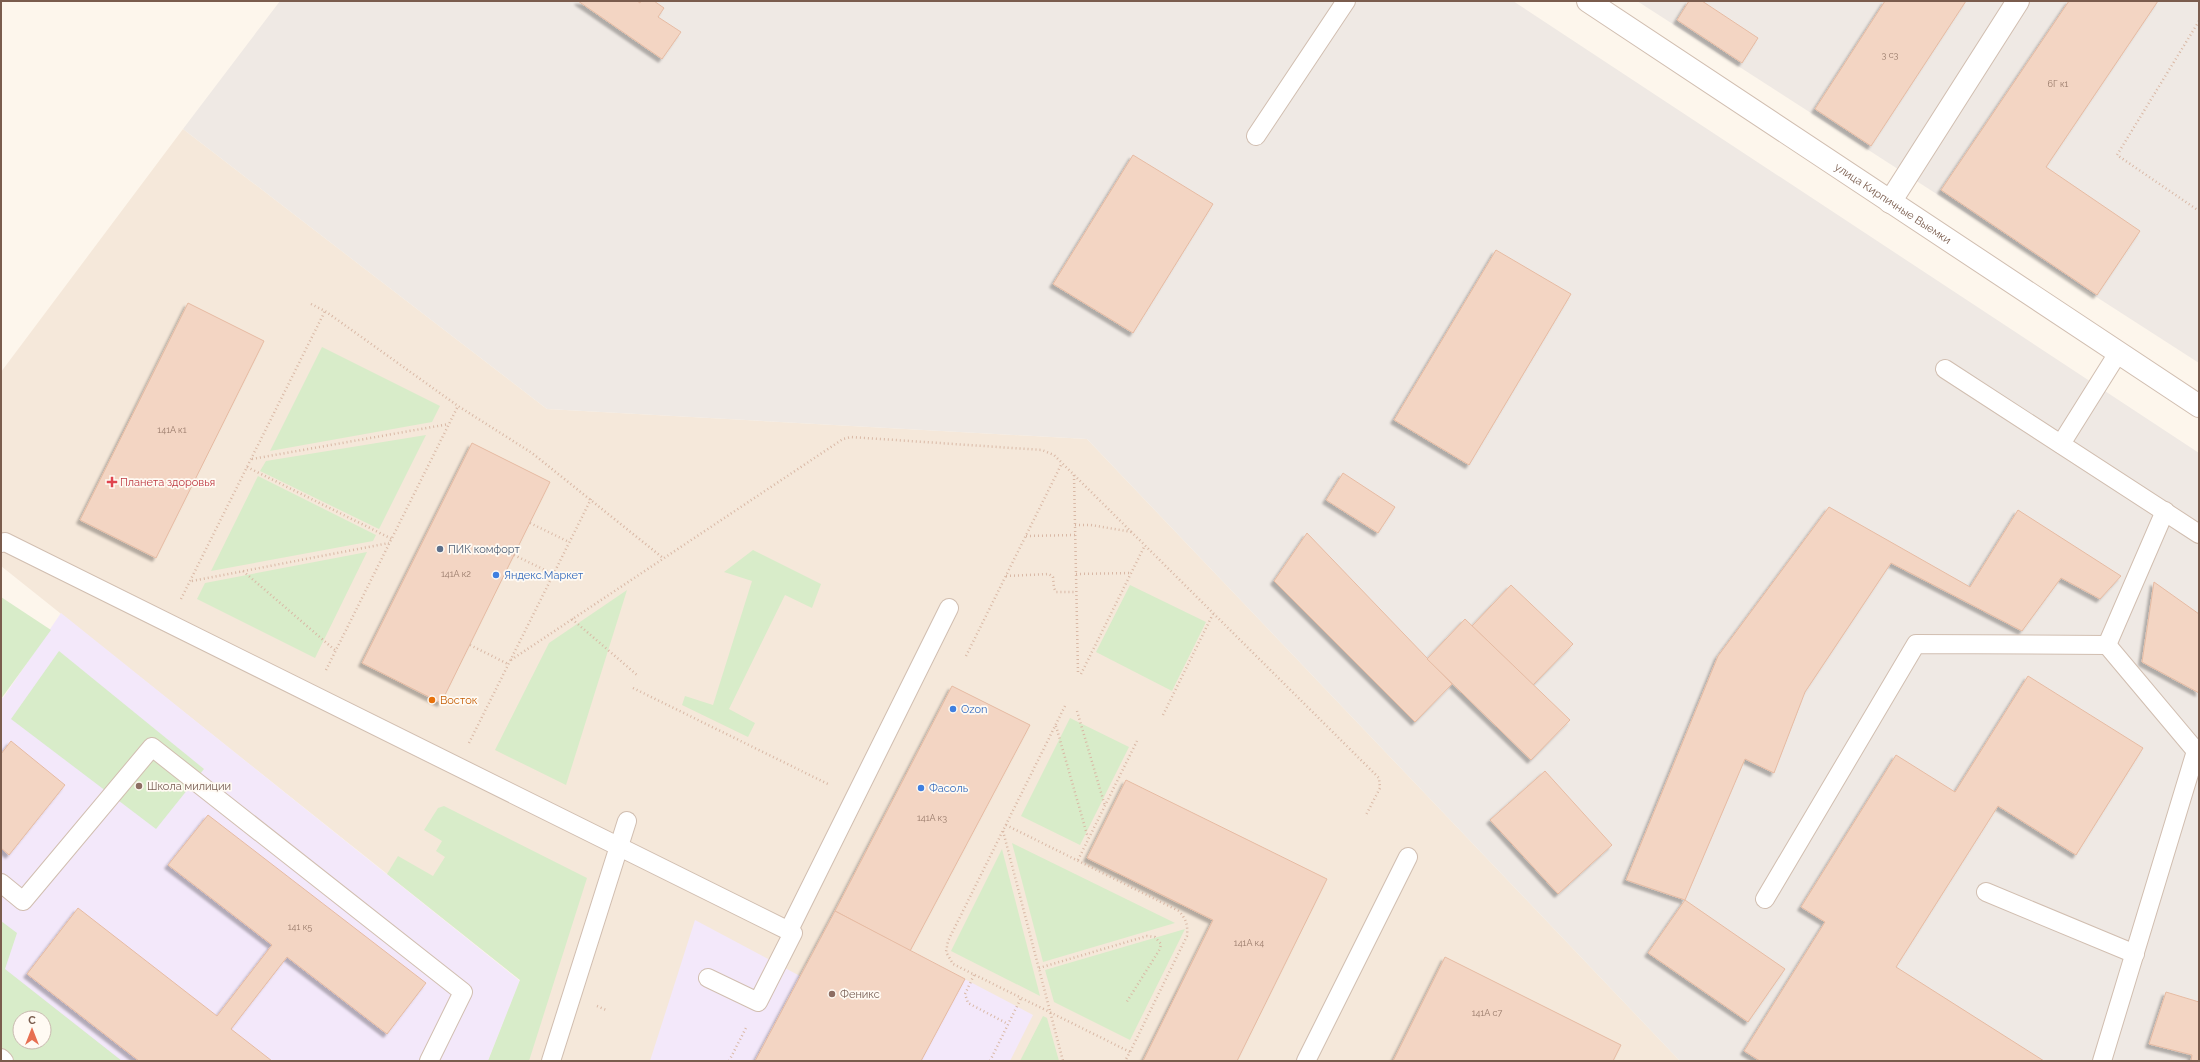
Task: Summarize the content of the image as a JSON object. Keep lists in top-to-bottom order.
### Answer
{
  "streets": {
    "street": ["улица Кирпичные Выемки"]
  },
  "places": {
    "health": ["Планета здоровья"],
    "other": [
      "ПИК комфорт",
      "Яндекс.Маркет",
      "Восток",
      "Ozon",
      "Школа милиции",
      "Фасоль",
      "Феникс"
    ]
  },
  "house_numbers": [
    "3 с3",
    "6Г к1",
    "141А к1",
    "141А к2",
    "141А к3",
    "141 к5",
    "141А к4",
    "141А с7"
  ],
  "north": "top"
}
